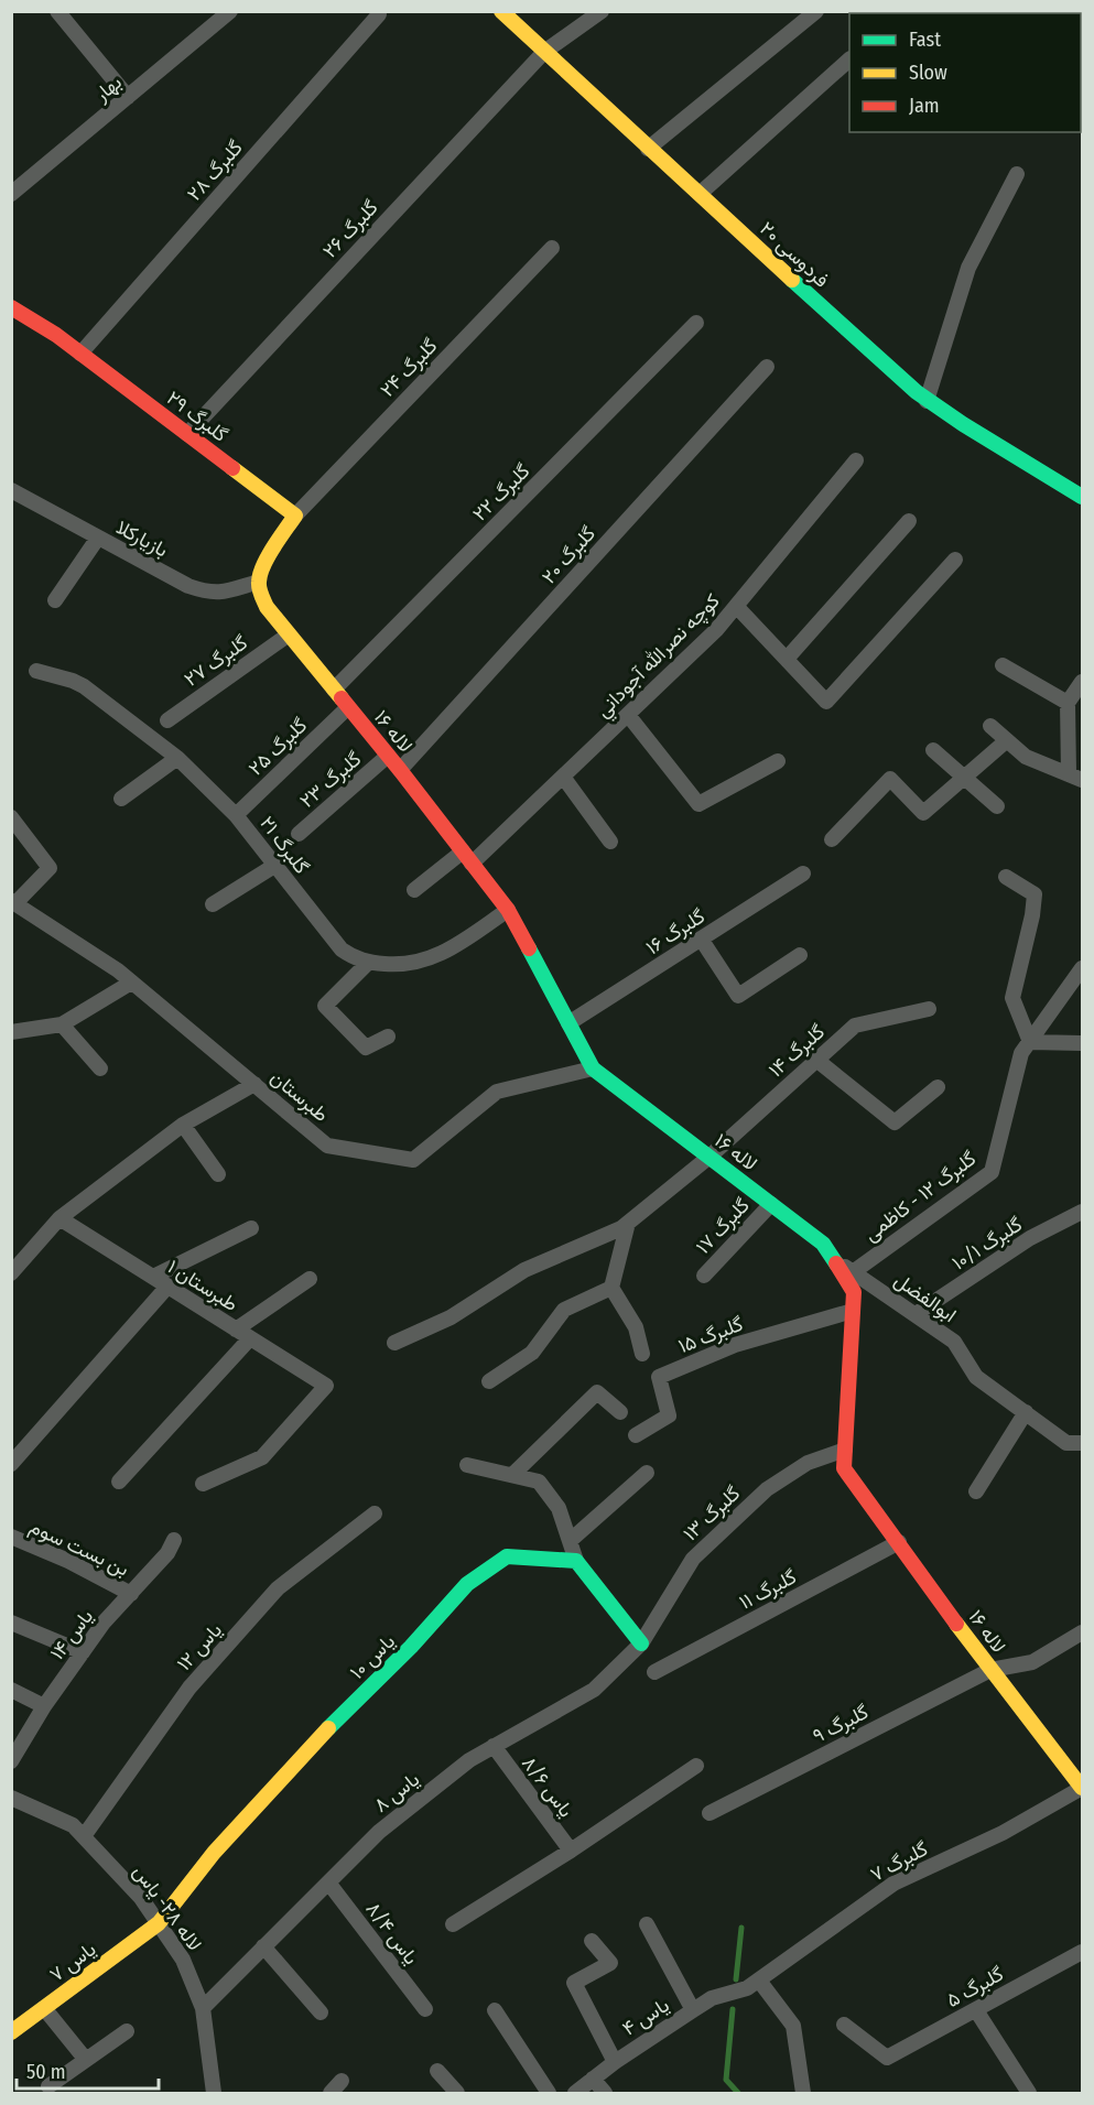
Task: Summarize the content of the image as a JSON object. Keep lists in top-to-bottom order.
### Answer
{
  "streets": {
    "street": [
      "بهار",
      "گلبرگ ۲۸",
      "گلبرگ ۲۶",
      "فردوسی ۲۰",
      "گلبرگ ۲۴",
      "گلبرگ ۲۹",
      "گلبرگ ۲۲",
      "بازیارکلا",
      "گلبرگ ۲۰",
      "كوچه نصرالله آجوداني",
      "گلبرگ ۲۷",
      "لاله ۱۶",
      "گلبرگ ۲۵",
      "گلبرگ ۲۳",
      "گلبرگ ۲۱",
      "گلبرگ ۱۶",
      "گلبرگ ۱۴",
      "طبرستان",
      "گلبرگ ۱۲ - کاظمی",
      "گلبرگ ۱۷",
      "گلبرگ ۱۰/۱",
      "طبرستان ۱",
      "ابوالفضل",
      "گلبرگ ۱۵",
      "گلبرگ ۱۳",
      "بن بست سوم",
      "گلبرگ ۱۱",
      "یاس ۱۴",
      "یاس ۱۲",
      "یاس ۱۰",
      "گلبرگ ۹",
      "یاس ۸/۶",
      "یاس ۸",
      "گلبرگ ۷",
      "لاله ۲۸- یاس",
      "یاس ۸/۴",
      "یاس ۷",
      "گلبرگ ۵",
      "یاس ۴"
    ]
  },
  "crossings": [
    ["گلبرگ ۲۸", "گلبرگ ۲۹"],
    ["گلبرگ ۲۶", "فردوسی ۲۰"],
    ["گلبرگ ۲۶", "گلبرگ ۲۹"],
    ["گلبرگ ۲۴", "گلبرگ ۲۹"],
    ["گلبرگ ۲۲", "لاله ۱۶"],
    ["بازیارکلا", "لاله ۱۶"],
    ["گلبرگ ۲۰", "لاله ۱۶"],
    ["كوچه نصرالله آجوداني", "لاله ۱۶"],
    ["گلبرگ ۲۷", "لاله ۱۶"],
    ["لاله ۱۶", "گلبرگ ۲۵"],
    ["لاله ۱۶", "گلبرگ ۲۳"],
    ["لاله ۱۶", "گلبرگ ۲۱"],
    ["لاله ۱۶", "گلبرگ ۱۶"],
    ["لاله ۱۶", "گلبرگ ۱۴"],
    ["لاله ۱۶", "طبرستان"],
    ["لاله ۱۶", "گلبرگ ۱۷"],
    ["لاله ۱۶", "ابوالفضل"],
    ["لاله ۱۶", "گلبرگ ۱۵"],
    ["لاله ۱۶", "گلبرگ ۱۳"],
    ["لاله ۱۶", "گلبرگ ۱۱"],
    ["لاله ۱۶", "گلبرگ ۹"],
    ["لاله ۱۶", "گلبرگ ۷"],
    ["گلبرگ ۲۵", "گلبرگ ۲۱"],
    ["گلبرگ ۱۲ - کاظمی", "ابوالفضل"],
    ["گلبرگ ۱۰/۱", "ابوالفضل"],
    ["گلبرگ ۱۳", "یاس ۸"],
    ["بن بست سوم", "یاس ۱۴"],
    ["یاس ۱۲", "لاله ۲۸- یاس"],
    ["یاس ۱۰", "لاله ۲۸- یاس"],
    ["یاس ۱۰", "یاس ۷"],
    ["یاس ۸/۶", "یاس ۸"],
    ["یاس ۸", "لاله ۲۸- یاس"],
    ["یاس ۸", "یاس ۸/۴"],
    ["گلبرگ ۷", "یاس ۴"],
    ["لاله ۲۸- یاس", "یاس ۷"]
  ],
  "legend": ["Fast", "Slow", "Jam"],
  "scale_bar": "50 m"
}
